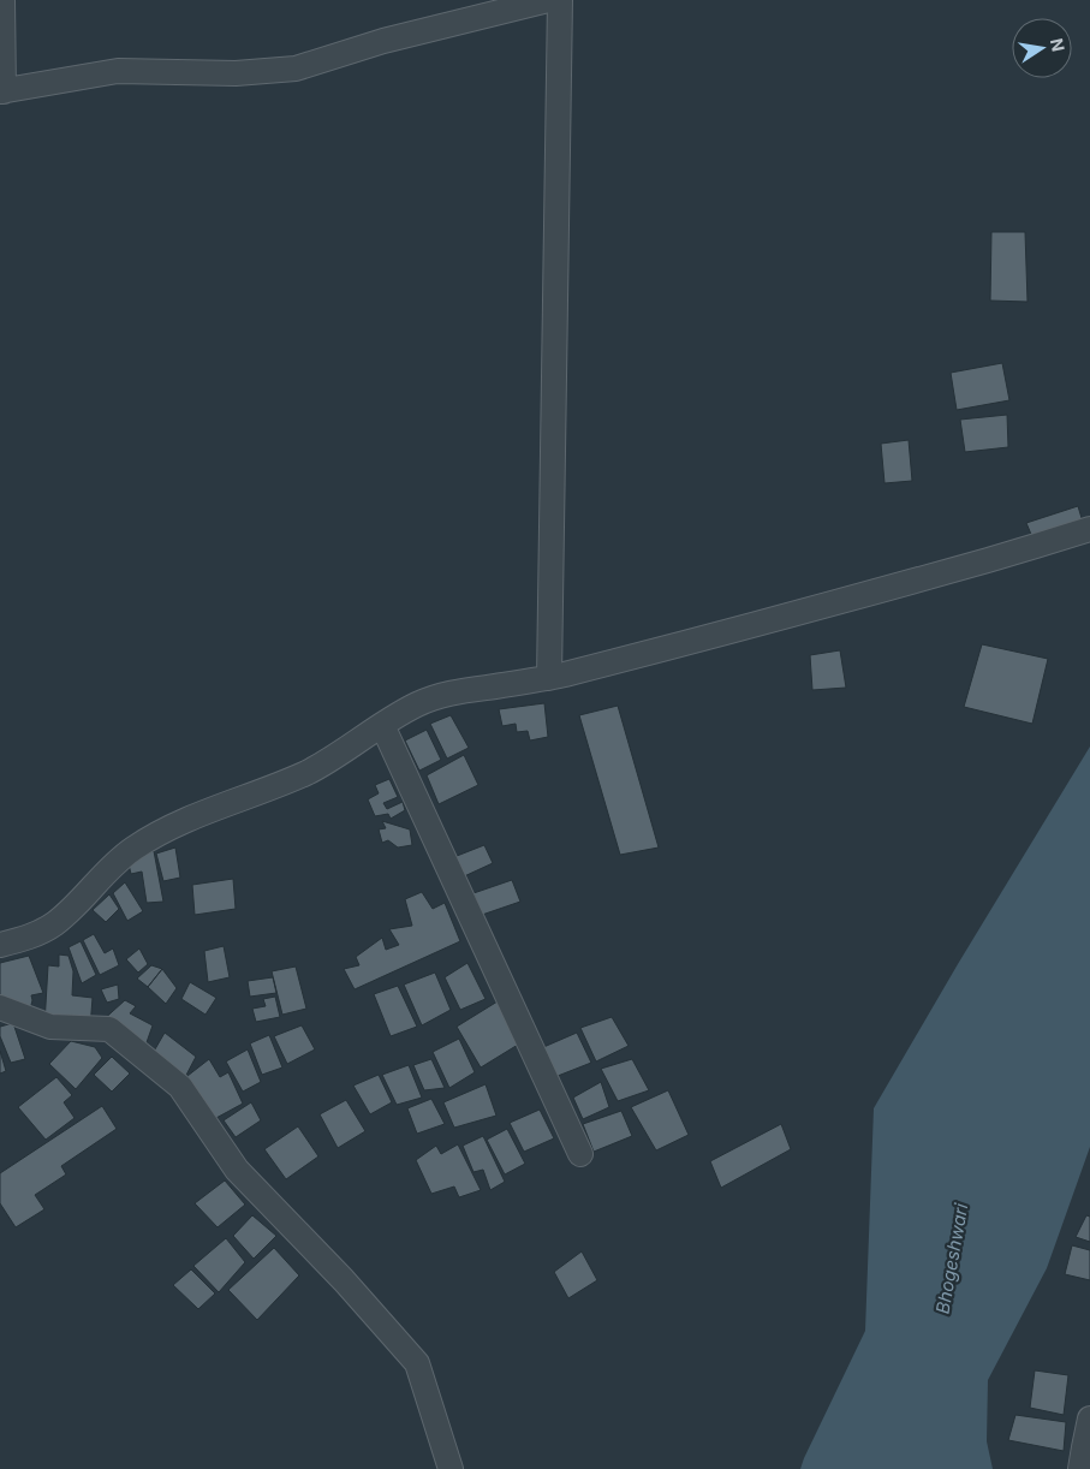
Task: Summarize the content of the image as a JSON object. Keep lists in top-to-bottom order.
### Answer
{
  "water": ["Bhogeshwari"],
  "north": "right"
}
